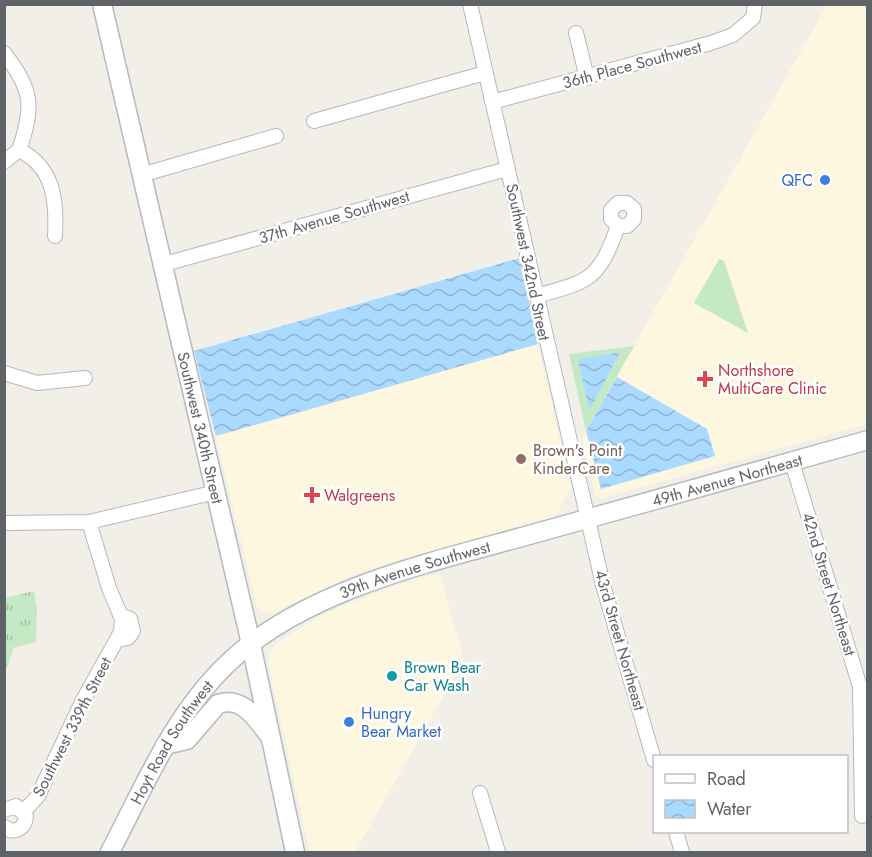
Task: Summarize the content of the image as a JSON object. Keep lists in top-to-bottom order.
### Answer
{
  "streets": {
    "main road": [
      "Southwest 340th Street",
      "49th Avenue Northeast",
      "39th Avenue Southwest",
      "Hoyt Road Southwest"
    ],
    "street": [
      "36th Place Southwest",
      "37th Avenue Southwest",
      "Southwest 342nd Street",
      "42nd Street Northeast",
      "43rd Street Northeast",
      "Southwest 339th Street"
    ]
  },
  "crossings": [
    ["36th Place Southwest", "Southwest 342nd Street"],
    ["37th Avenue Southwest", "Southwest 342nd Street"],
    ["37th Avenue Southwest", "Southwest 340th Street"],
    ["Southwest 342nd Street", "49th Avenue Northeast"],
    ["Southwest 342nd Street", "39th Avenue Southwest"],
    ["Southwest 342nd Street", "43rd Street Northeast"],
    ["Southwest 340th Street", "39th Avenue Southwest"],
    ["Southwest 340th Street", "Hoyt Road Southwest"],
    ["49th Avenue Northeast", "39th Avenue Southwest"],
    ["49th Avenue Northeast", "42nd Street Northeast"],
    ["49th Avenue Northeast", "43rd Street Northeast"],
    ["39th Avenue Southwest", "43rd Street Northeast"],
    ["39th Avenue Southwest", "Hoyt Road Southwest"]
  ],
  "places": {
    "other": [
      "QFC",
      "Brown's Point KinderCare",
      "Brown Bear Car Wash",
      "Hungry Bear Market"
    ],
    "health": ["Northshore MultiCare Clinic", "Walgreens"]
  },
  "legend": ["Road", "Water"]
}
